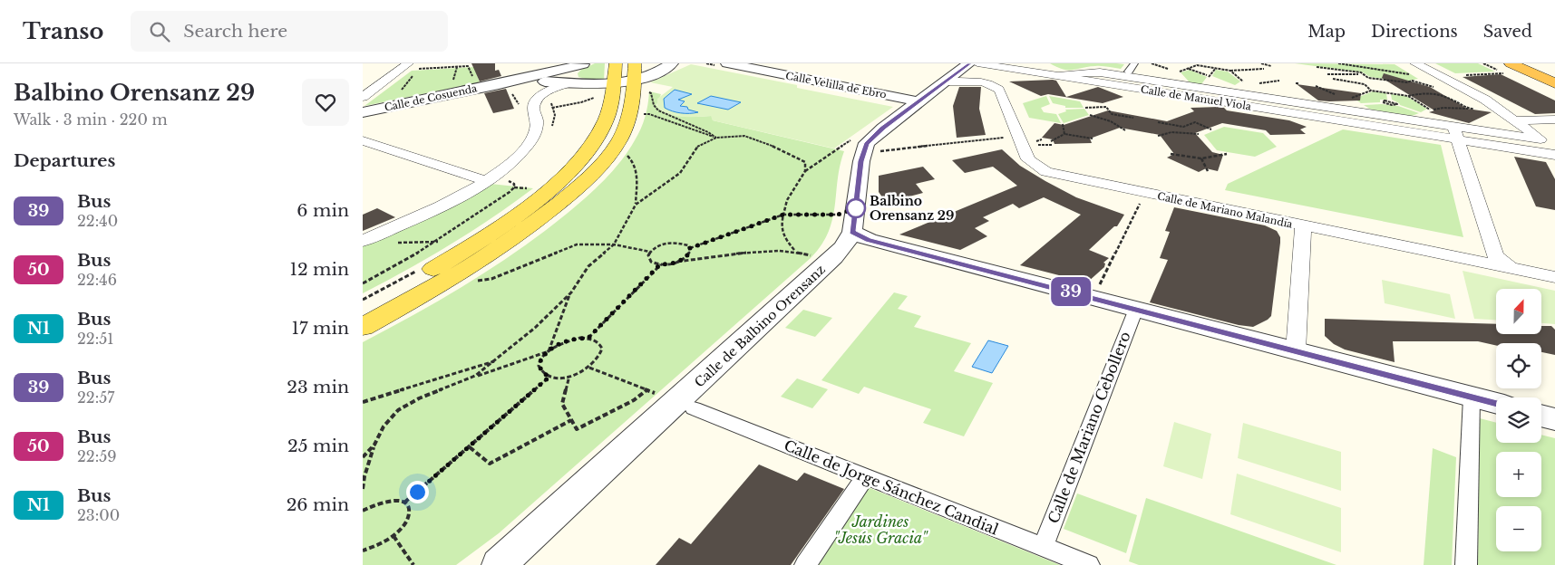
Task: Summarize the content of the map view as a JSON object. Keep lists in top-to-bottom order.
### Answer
{
  "streets": {
    "street": [
      "Calle Velilla de Ebro",
      "Calle de Cosuenda",
      "Calle de Manuel Viola",
      "Calle de Mariano Malandía",
      "Calle de Balbino Orensanz",
      "Calle de Mariano Cebollero",
      "Calle de Jorge Sánchez Candial"
    ]
  },
  "crossings": [
    ["Calle Velilla de Ebro", "Calle de Balbino Orensanz"],
    ["Calle de Mariano Malandía", "Calle de Balbino Orensanz"],
    ["Calle de Mariano Cebollero", "Calle de Jorge Sánchez Candial"]
  ],
  "parks": ["Jardines \"Jesús Gracia\""],
  "places": ["Balbino Orensanz 29"],
  "lines": ["bus line 39"],
  "north": "top",
  "page": {
    "header": "Transo",
    "search": "Search here",
    "nav": ["Map", "Directions", "Saved"],
    "heading": [
      ["Balbino Orensanz 29", "Walk · 3 min · 220 m"],
      "Departures"
    ],
    "on_map": "39",
    "list": [
      {
        "mark": "39",
        "name": "Bus",
        "note": "22:40",
        "value": "6 min"
      },
      {
        "mark": "50",
        "name": "Bus",
        "note": "22:46",
        "value": "12 min"
      },
      {
        "mark": "N1",
        "name": "Bus",
        "note": "22:51",
        "value": "17 min"
      },
      {
        "mark": "39",
        "name": "Bus",
        "note": "22:57",
        "value": "23 min"
      },
      {
        "mark": "50",
        "name": "Bus",
        "note": "22:59",
        "value": "25 min"
      },
      {
        "mark": "N1",
        "name": "Bus",
        "note": "23:00",
        "value": "26 min"
      }
    ],
    "map_buttons": ["+", "−"]
  }
}
